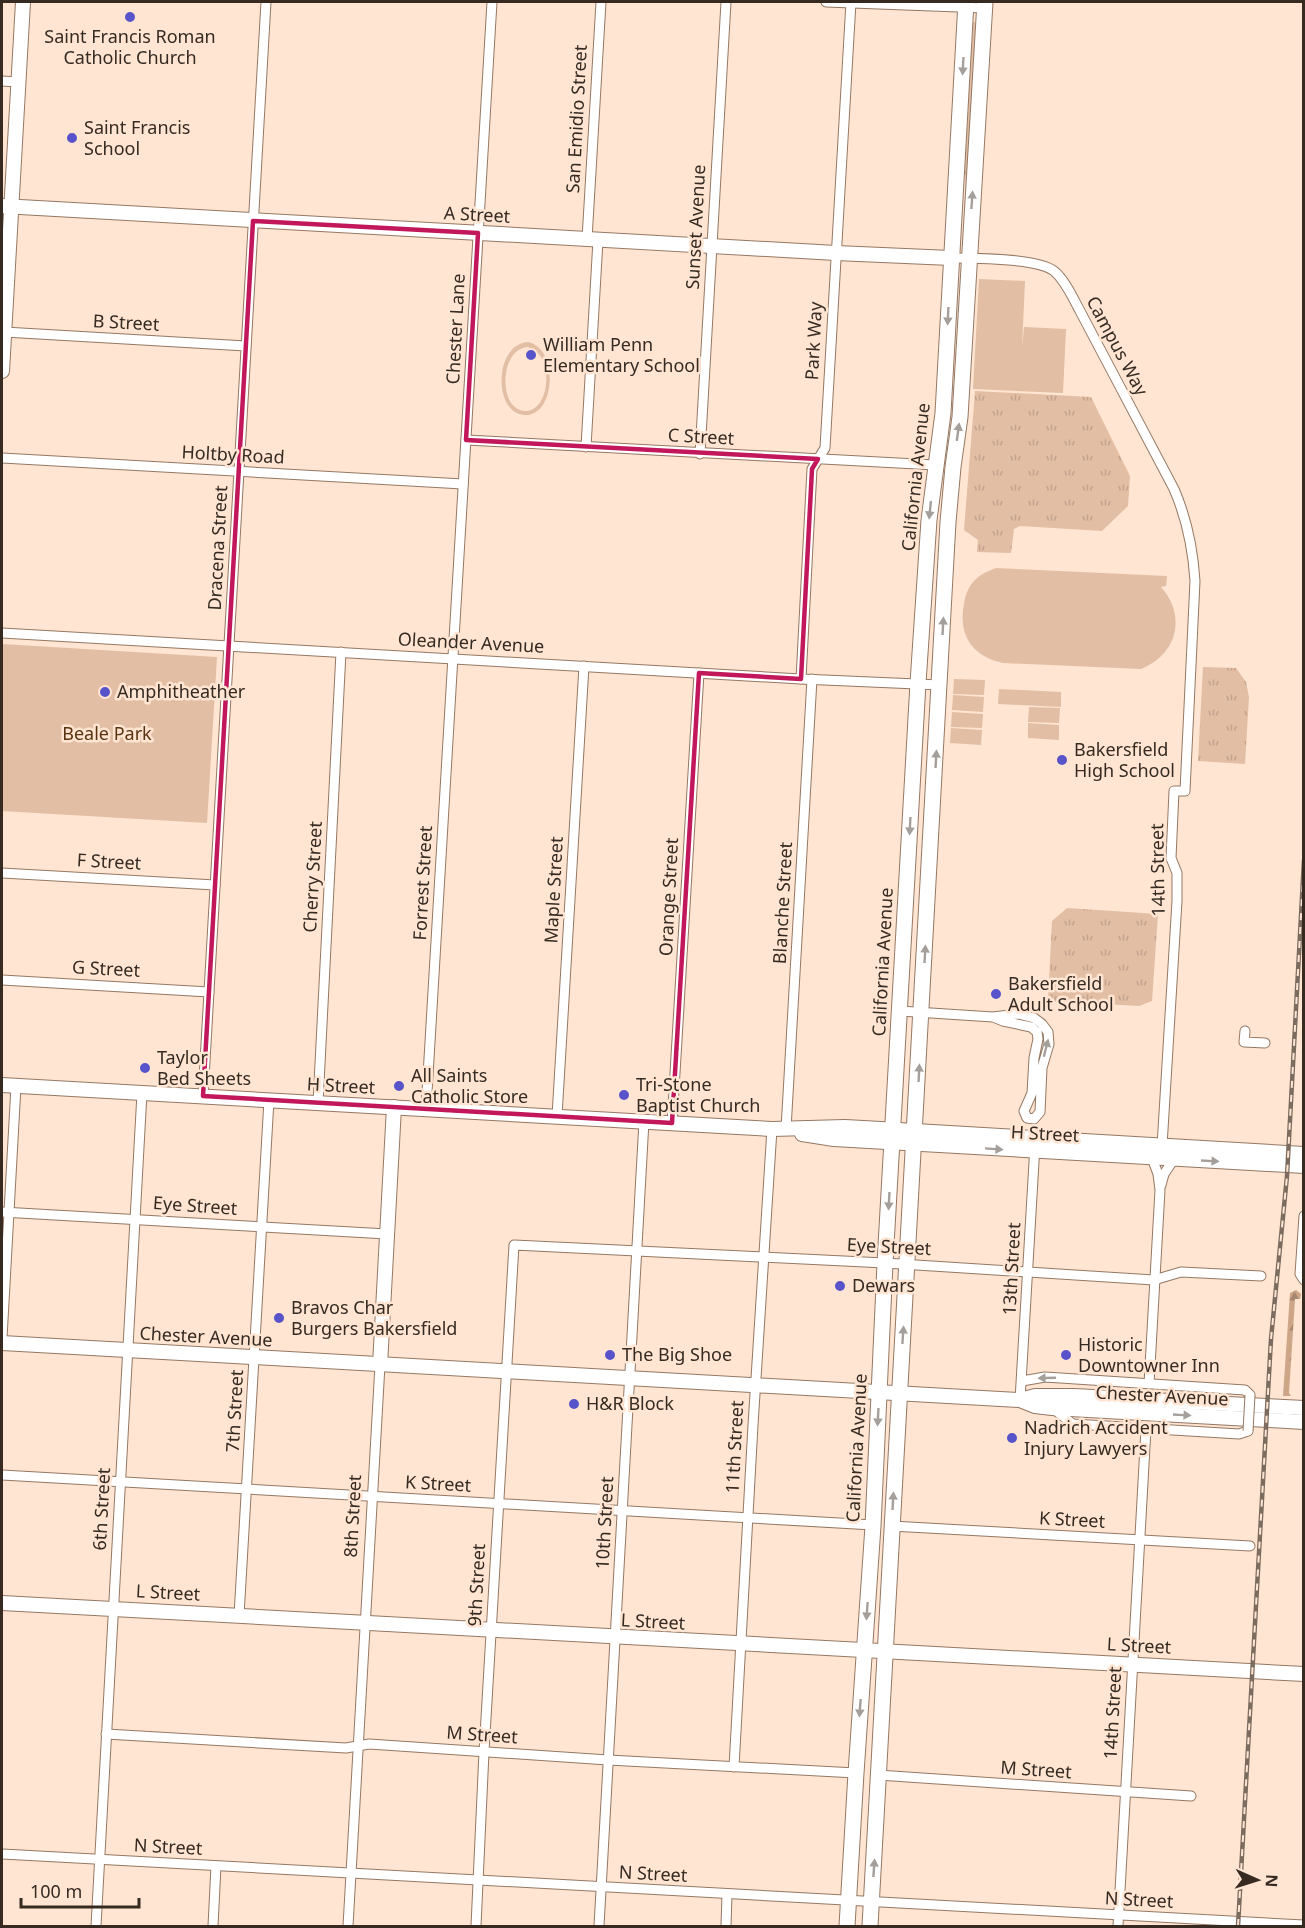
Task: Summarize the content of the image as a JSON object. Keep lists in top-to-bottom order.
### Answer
{
  "streets": {
    "main road": ["California Avenue"],
    "street": [
      "San Emidio Street",
      "A Street",
      "Sunset Avenue",
      "B Street",
      "Chester Lane",
      "Park Way",
      "Campus Way",
      "C Street",
      "Holtby Road",
      "Dracena Street",
      "Oleander Avenue",
      "F Street",
      "14th Street",
      "Cherry Street",
      "Forrest Street",
      "Maple Street",
      "Orange Street",
      "Blanche Street",
      "G Street",
      "H Street",
      "Eye Street",
      "13th Street",
      "Chester Avenue",
      "7th Street",
      "11th Street",
      "K Street",
      "6th Street",
      "8th Street",
      "10th Street",
      "9th Street",
      "L Street",
      "M Street",
      "N Street"
    ]
  },
  "crossings": [
    ["San Emidio Street", "A Street"],
    ["San Emidio Street", "C Street"],
    ["A Street", "Sunset Avenue"],
    ["A Street", "Chester Lane"],
    ["A Street", "Park Way"],
    ["A Street", "Campus Way"],
    ["A Street", "California Avenue"],
    ["A Street", "Dracena Street"],
    ["Sunset Avenue", "C Street"],
    ["B Street", "Dracena Street"],
    ["Chester Lane", "C Street"],
    ["Chester Lane", "Holtby Road"],
    ["Chester Lane", "Oleander Avenue"],
    ["Chester Lane", "Forrest Street"],
    ["Park Way", "C Street"],
    ["Park Way", "Oleander Avenue"],
    ["Campus Way", "California Avenue"],
    ["Campus Way", "14th Street"],
    ["C Street", "California Avenue"],
    ["Holtby Road", "Dracena Street"],
    ["California Avenue", "Oleander Avenue"],
    ["California Avenue", "H Street"],
    ["California Avenue", "Eye Street"],
    ["California Avenue", "Chester Avenue"],
    ["California Avenue", "K Street"],
    ["California Avenue", "L Street"],
    ["California Avenue", "M Street"],
    ["California Avenue", "N Street"],
    ["Dracena Street", "Oleander Avenue"],
    ["Dracena Street", "F Street"],
    ["Dracena Street", "G Street"],
    ["Dracena Street", "H Street"],
    ["Oleander Avenue", "Cherry Street"],
    ["Oleander Avenue", "Forrest Street"],
    ["Oleander Avenue", "Maple Street"],
    ["Oleander Avenue", "Orange Street"],
    ["Oleander Avenue", "Blanche Street"],
    ["14th Street", "H Street"],
    ["14th Street", "K Street"],
    ["14th Street", "L Street"],
    ["14th Street", "M Street"],
    ["14th Street", "N Street"],
    ["Cherry Street", "H Street"],
    ["Forrest Street", "H Street"],
    ["Maple Street", "H Street"],
    ["Orange Street", "H Street"],
    ["Blanche Street", "H Street"],
    ["Blanche Street", "11th Street"],
    ["H Street", "13th Street"],
    ["H Street", "7th Street"],
    ["H Street", "11th Street"],
    ["H Street", "6th Street"],
    ["H Street", "8th Street"],
    ["H Street", "10th Street"],
    ["Eye Street", "13th Street"],
    ["Eye Street", "7th Street"],
    ["Eye Street", "11th Street"],
    ["Eye Street", "6th Street"],
    ["Eye Street", "8th Street"],
    ["Eye Street", "10th Street"],
    ["Eye Street", "9th Street"],
    ["13th Street", "Chester Avenue"],
    ["Chester Avenue", "7th Street"],
    ["Chester Avenue", "11th Street"],
    ["Chester Avenue", "6th Street"],
    ["Chester Avenue", "8th Street"],
    ["Chester Avenue", "10th Street"],
    ["Chester Avenue", "9th Street"],
    ["7th Street", "K Street"],
    ["7th Street", "L Street"],
    ["11th Street", "K Street"],
    ["11th Street", "L Street"],
    ["11th Street", "M Street"],
    ["K Street", "6th Street"],
    ["K Street", "8th Street"],
    ["K Street", "10th Street"],
    ["K Street", "9th Street"],
    ["6th Street", "L Street"],
    ["6th Street", "M Street"],
    ["6th Street", "N Street"],
    ["8th Street", "L Street"],
    ["8th Street", "M Street"],
    ["8th Street", "N Street"],
    ["10th Street", "L Street"],
    ["10th Street", "M Street"],
    ["10th Street", "N Street"],
    ["9th Street", "L Street"],
    ["9th Street", "M Street"],
    ["9th Street", "N Street"]
  ],
  "parks": ["Beale Park"],
  "places": [
    "Saint Francis Roman Catholic Church",
    "Saint Francis School",
    "William Penn Elementary School",
    "Amphitheather",
    "Bakersfield High School",
    "Bakersfield Adult School",
    "Taylor Bed Sheets",
    "All Saints Catholic Store",
    "Tri-Stone Baptist Church",
    "Dewars",
    "Bravos Char Burgers Bakersfield",
    "The Big Shoe",
    "Historic Downtowner Inn",
    "H&R Block",
    "Nadrich Accident Injury Lawyers"
  ],
  "scale_bar": "100 m",
  "north": "right"
}
